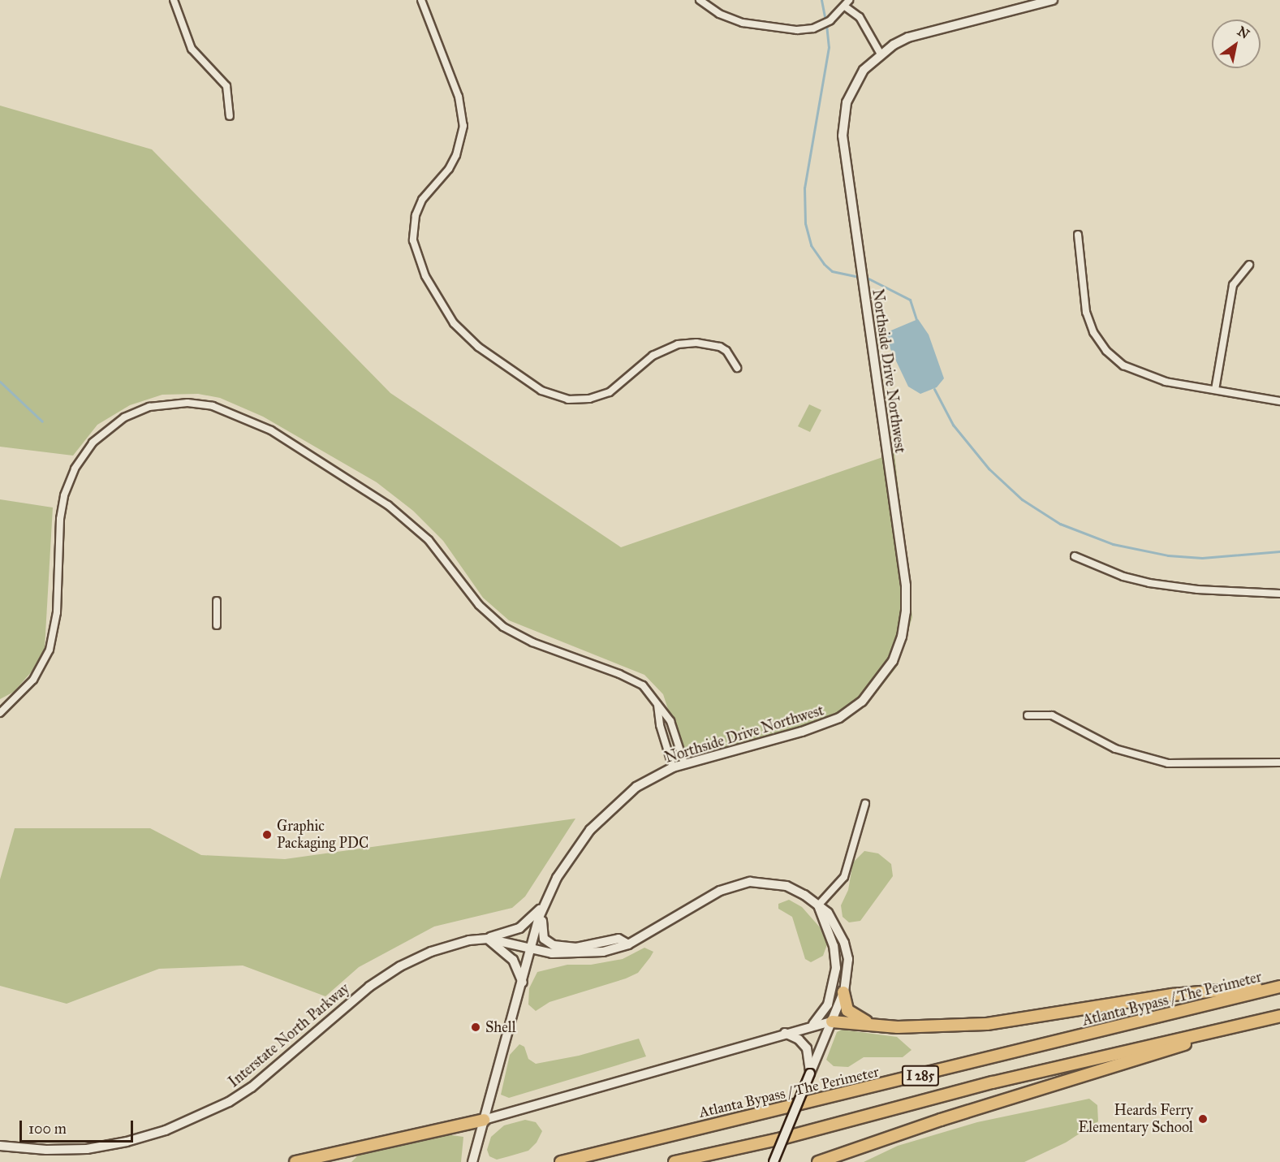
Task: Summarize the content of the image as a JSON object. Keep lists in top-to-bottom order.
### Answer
{
  "streets": {
    "highway": ["Atlanta Bypass / The Perimeter", "I 285"],
    "street": ["Northside Drive Northwest", "Interstate North Parkway"]
  },
  "crossings": [
    ["Northside Drive Northwest", "Interstate North Parkway"]
  ],
  "places": ["Graphic Packaging PDC", "Shell", "Heards Ferry Elementary School"],
  "scale_bar": "100 m",
  "north": "top right"
}
